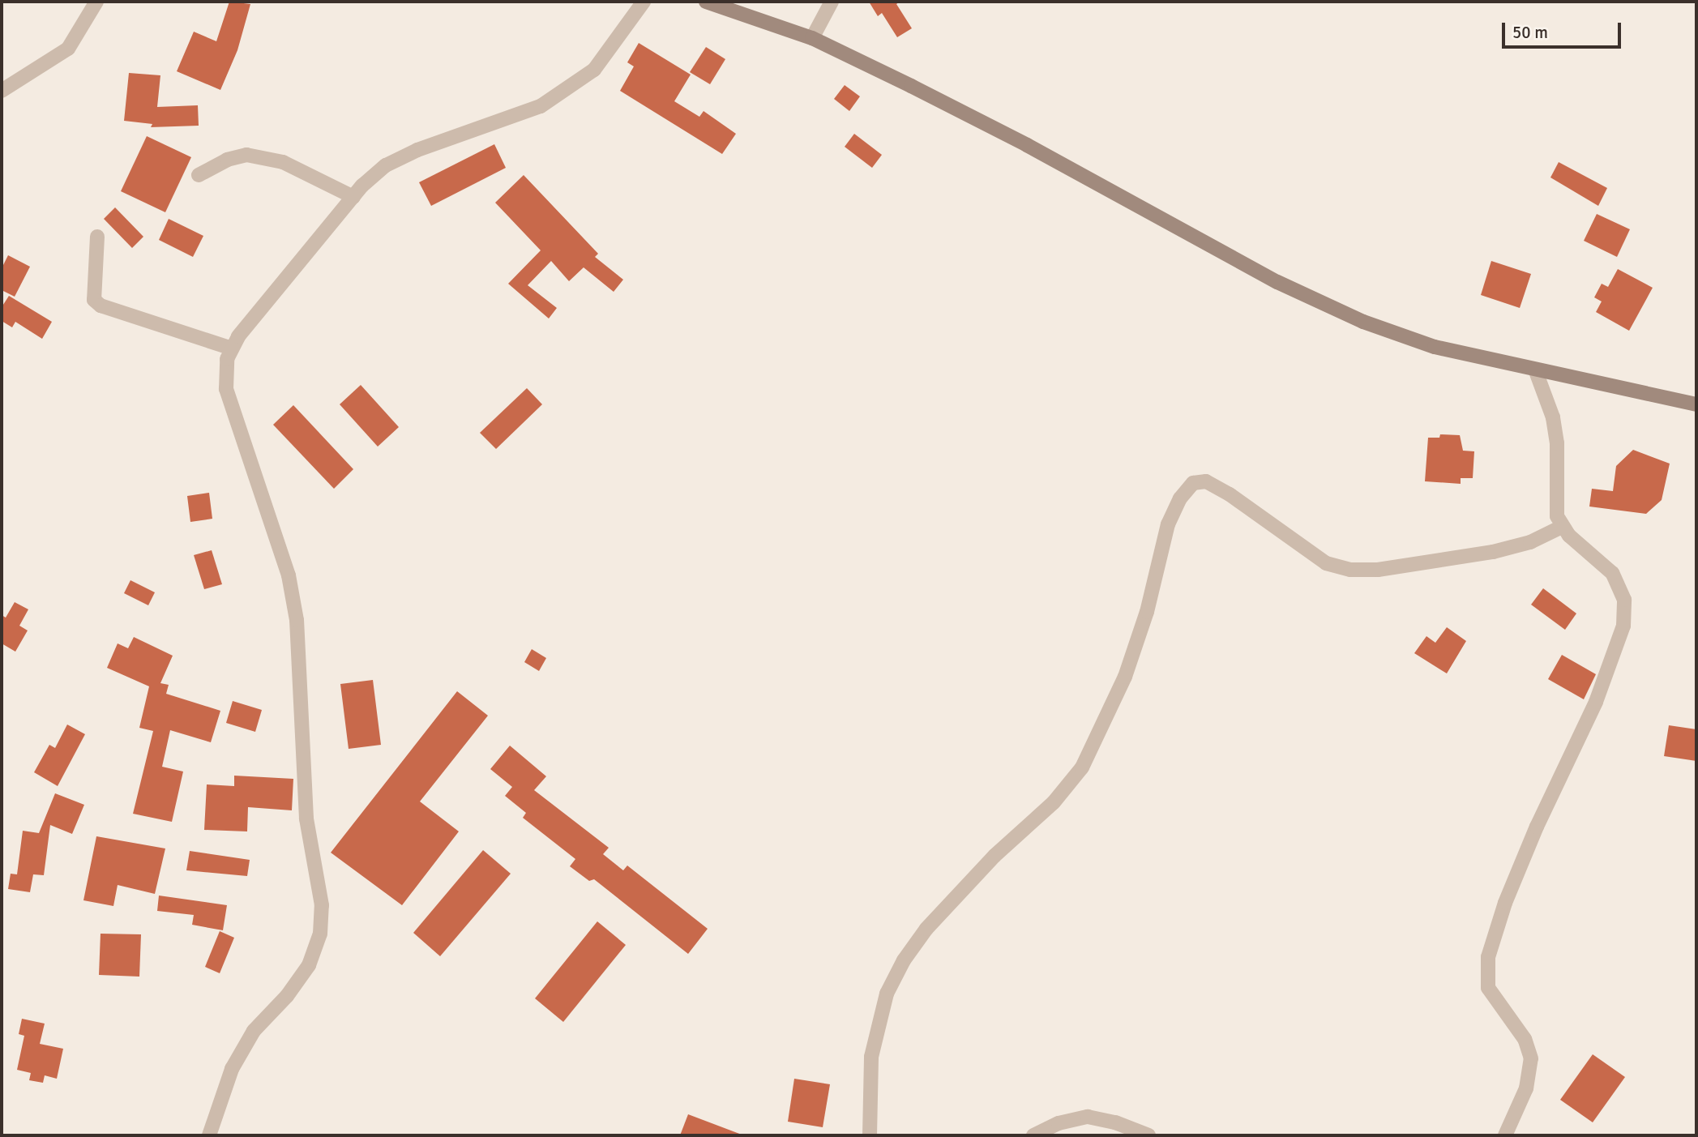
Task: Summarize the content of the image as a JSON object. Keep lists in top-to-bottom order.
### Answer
{
  "scale_bar": "50 m"
}
